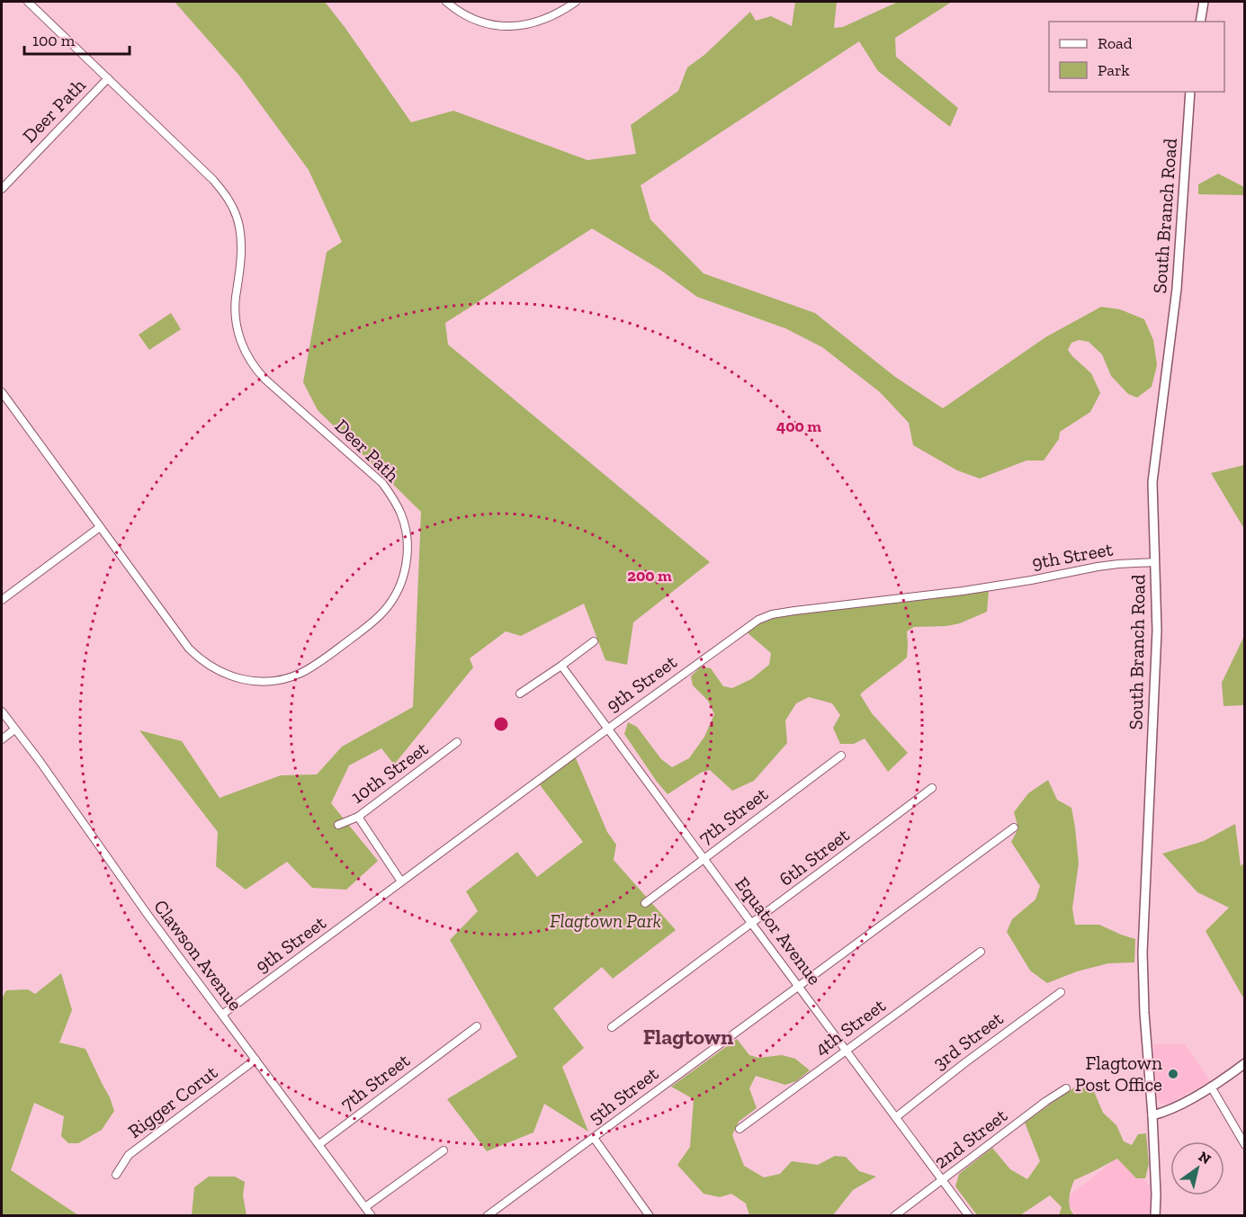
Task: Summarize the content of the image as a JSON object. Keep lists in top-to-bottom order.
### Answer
{
  "streets": {
    "street": [
      "Deer Path",
      "South Branch Road",
      "9th Street",
      "10th Street",
      "7th Street",
      "6th Street",
      "Equator Avenue",
      "Clawson Avenue",
      "4th Street",
      "3rd Street",
      "5th Street",
      "Rigger Corut",
      "2nd Street"
    ]
  },
  "crossings": [
    ["South Branch Road", "9th Street"],
    ["9th Street", "Equator Avenue"],
    ["9th Street", "Clawson Avenue"],
    ["7th Street", "Equator Avenue"],
    ["7th Street", "Clawson Avenue"],
    ["6th Street", "Equator Avenue"],
    ["Equator Avenue", "4th Street"],
    ["Equator Avenue", "3rd Street"],
    ["Equator Avenue", "5th Street"],
    ["Equator Avenue", "2nd Street"],
    ["Clawson Avenue", "Rigger Corut"]
  ],
  "districts": ["Flagtown"],
  "parks": ["Flagtown Park"],
  "places": ["Flagtown Post Office"],
  "legend": ["Road", "Park"],
  "scale_bar": "100 m",
  "north": "top right",
  "rings": ["400 m", "200 m"]
}
